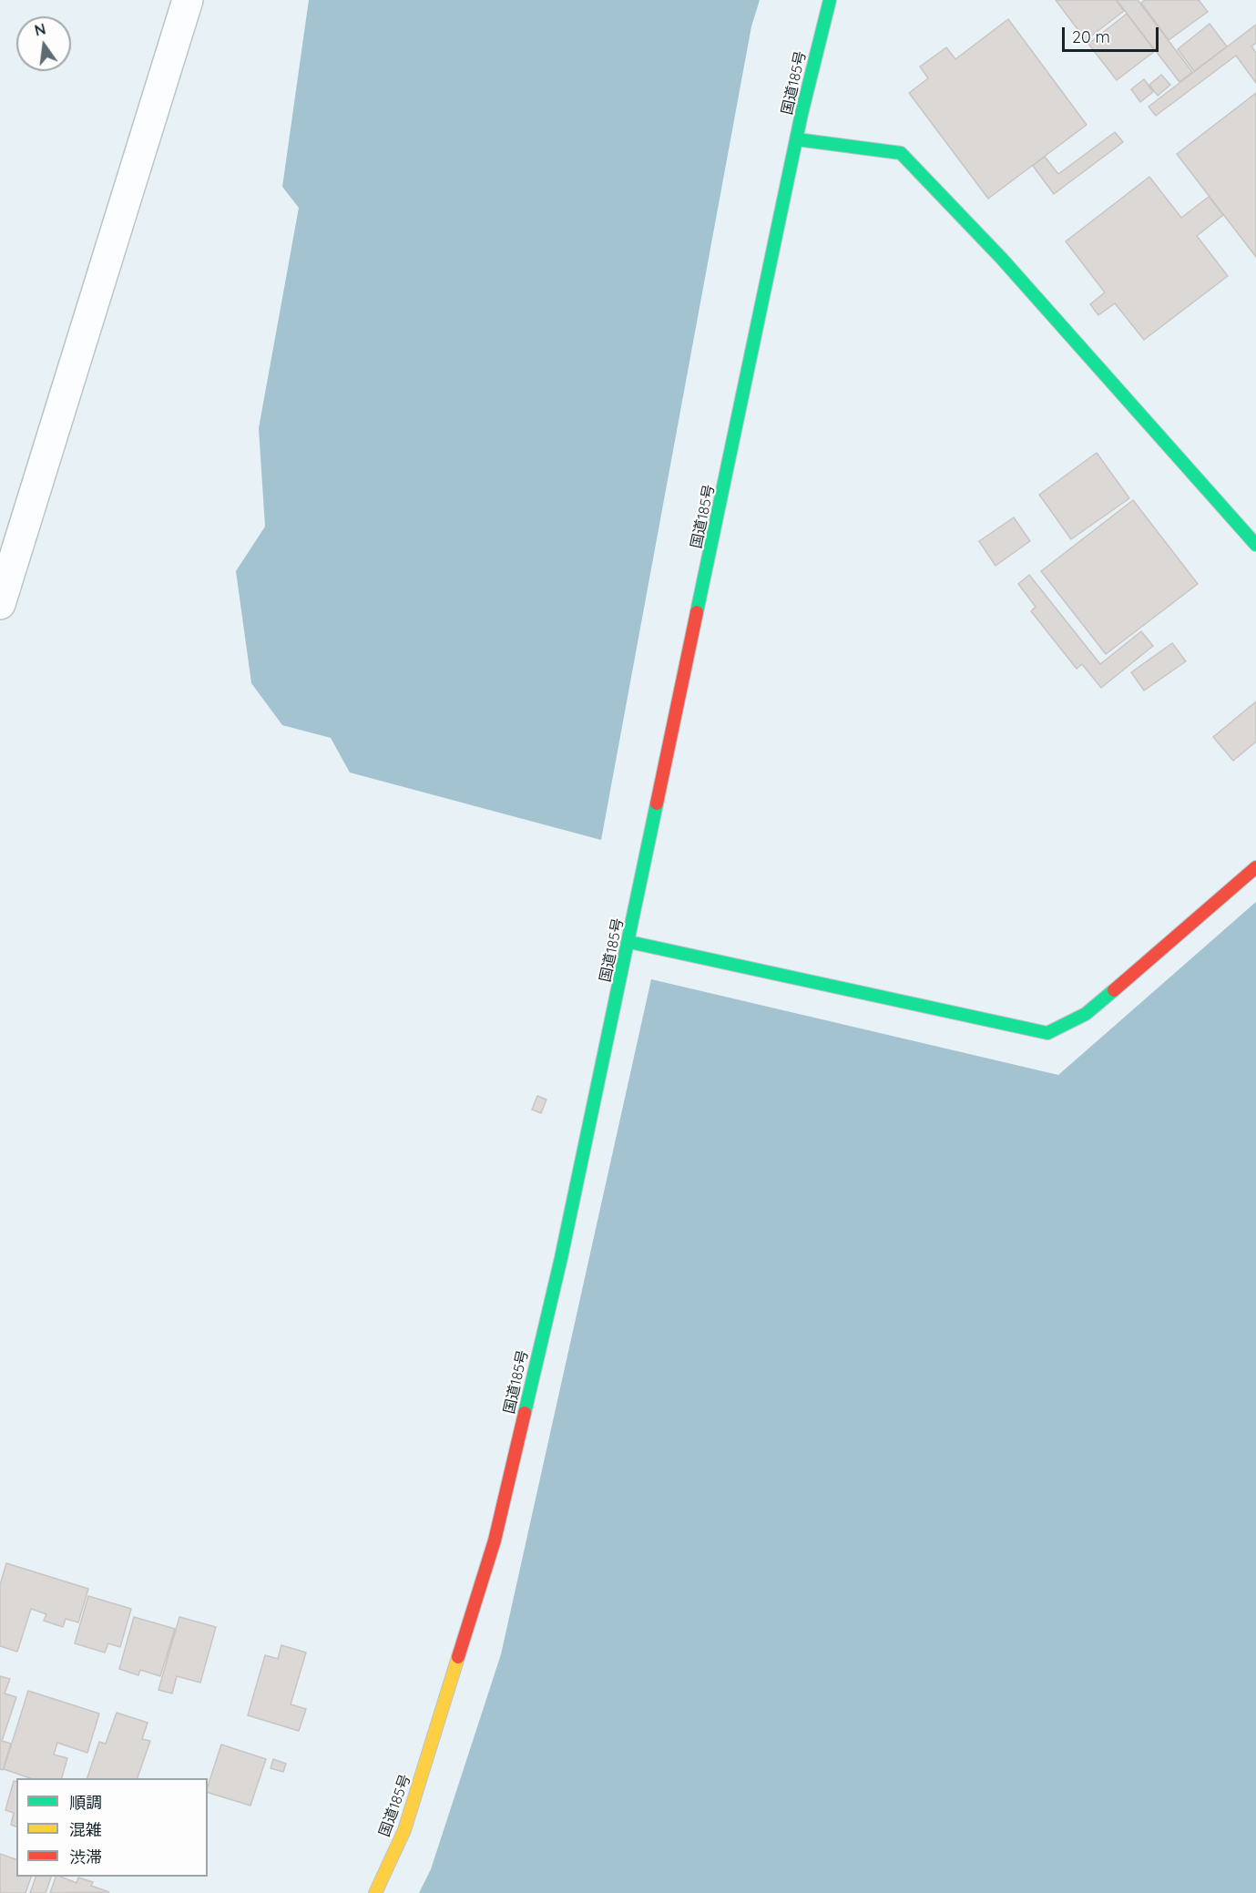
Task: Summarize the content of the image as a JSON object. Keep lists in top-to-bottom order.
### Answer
{
  "streets": {
    "main road": ["国道185号"]
  },
  "legend": ["順調", "混雑", "渋滞"],
  "scale_bar": "20 m",
  "north": "top"
}
